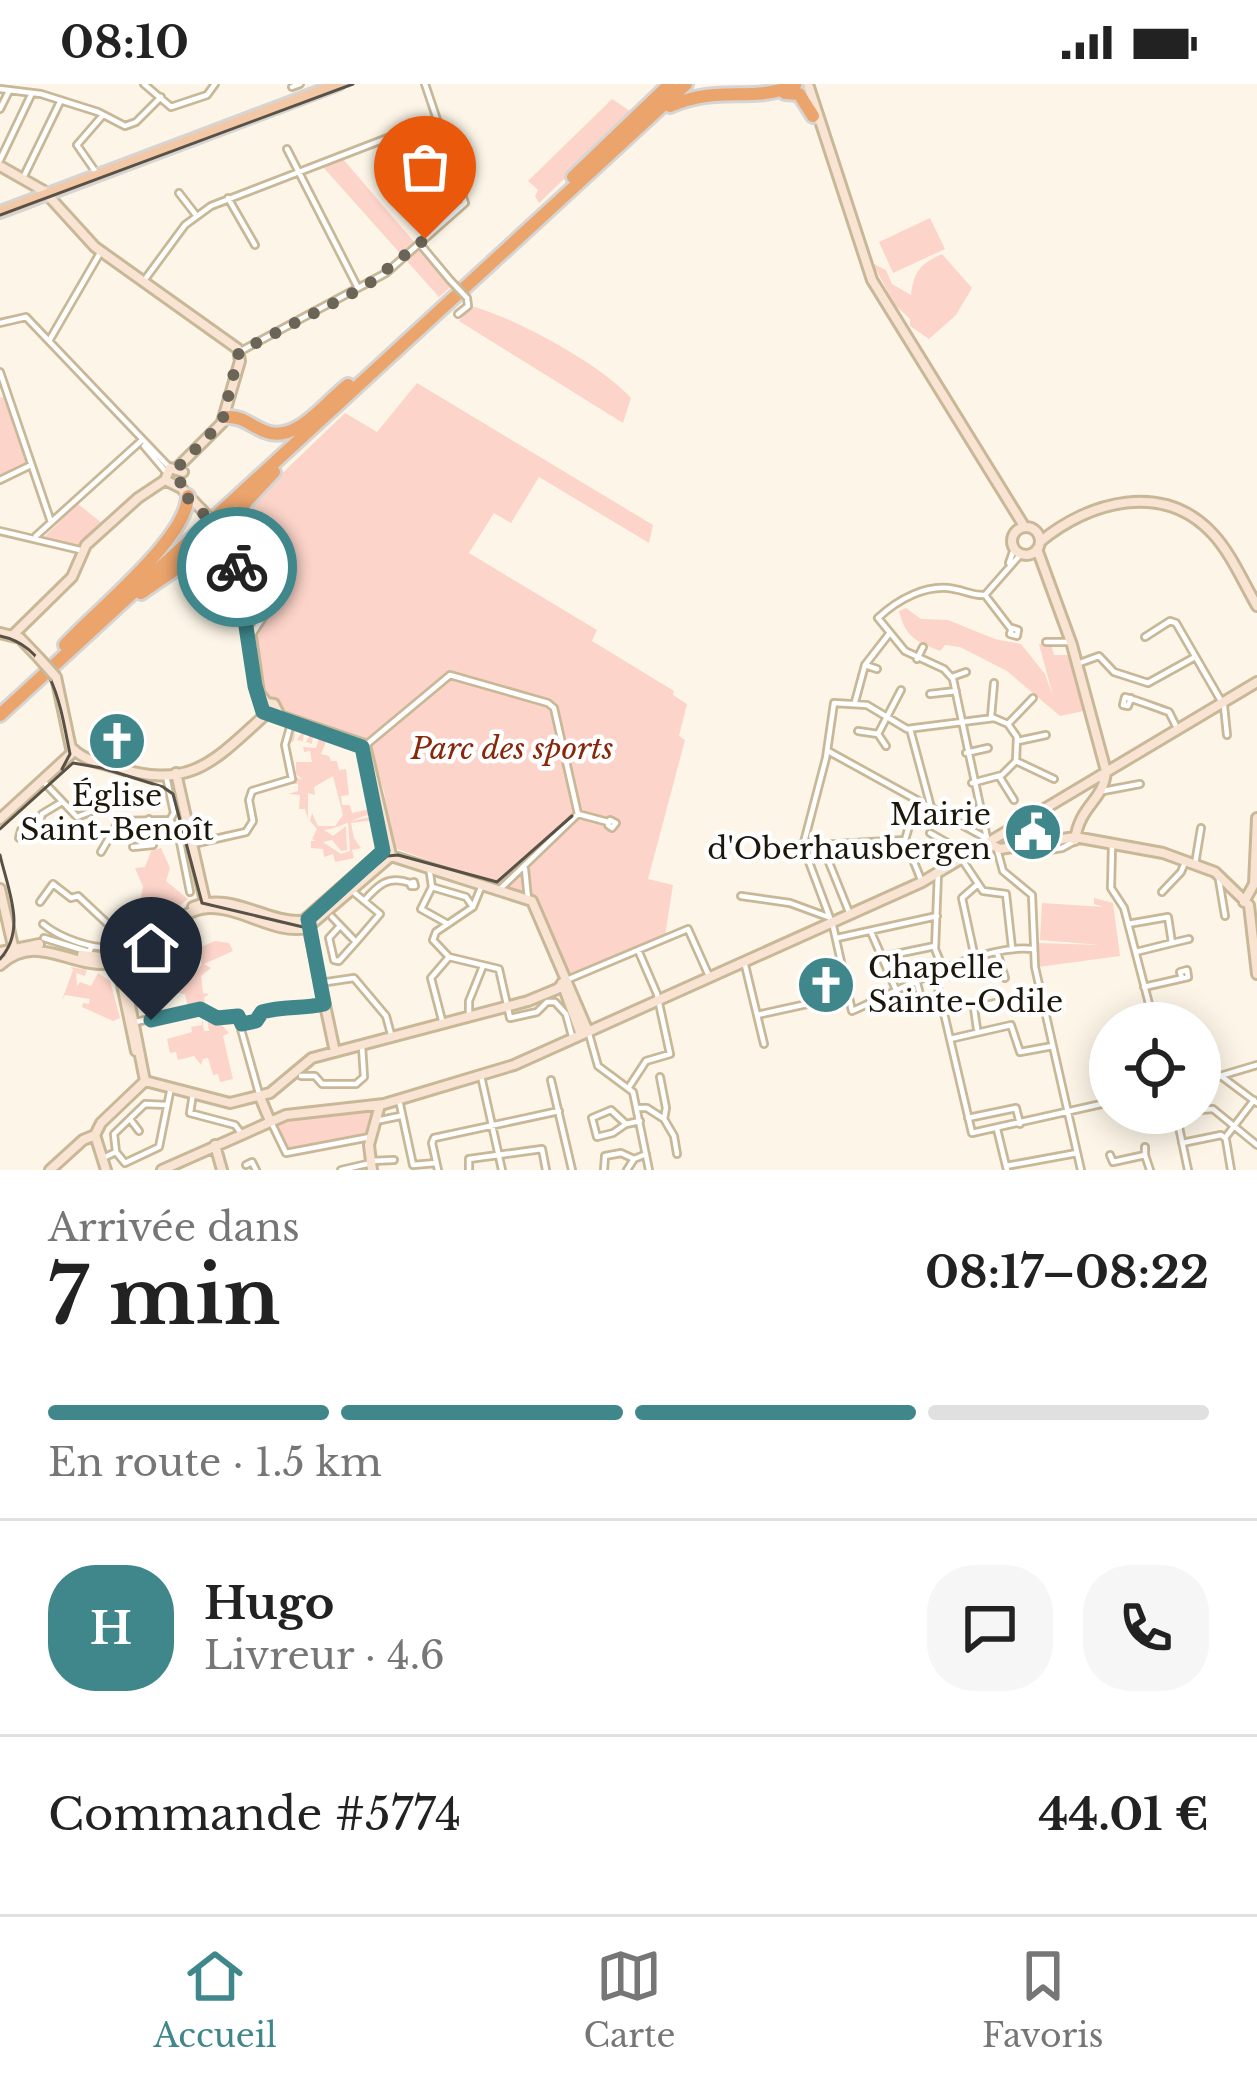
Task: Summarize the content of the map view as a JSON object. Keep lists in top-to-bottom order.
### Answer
{
  "parks": ["Parc des sports"],
  "places": {
    "church": ["Église Saint-Benoît", "Chapelle Sainte-Odile"],
    "public building": ["Mairie d'Oberhausbergen"]
  },
  "page": {
    "status": "08:10",
    "heading": ["7 min", "Arrivée dans", "08:17–08:22"],
    "panel": [
      "Hugo",
      "Livreur · 4.6",
      "Commande #5774",
      "44.01 €"
    ],
    "bar": "En route · 1.5 km",
    "round": "H",
    "tabs": ["Accueil", "Carte", "Favoris"]
  }
}
